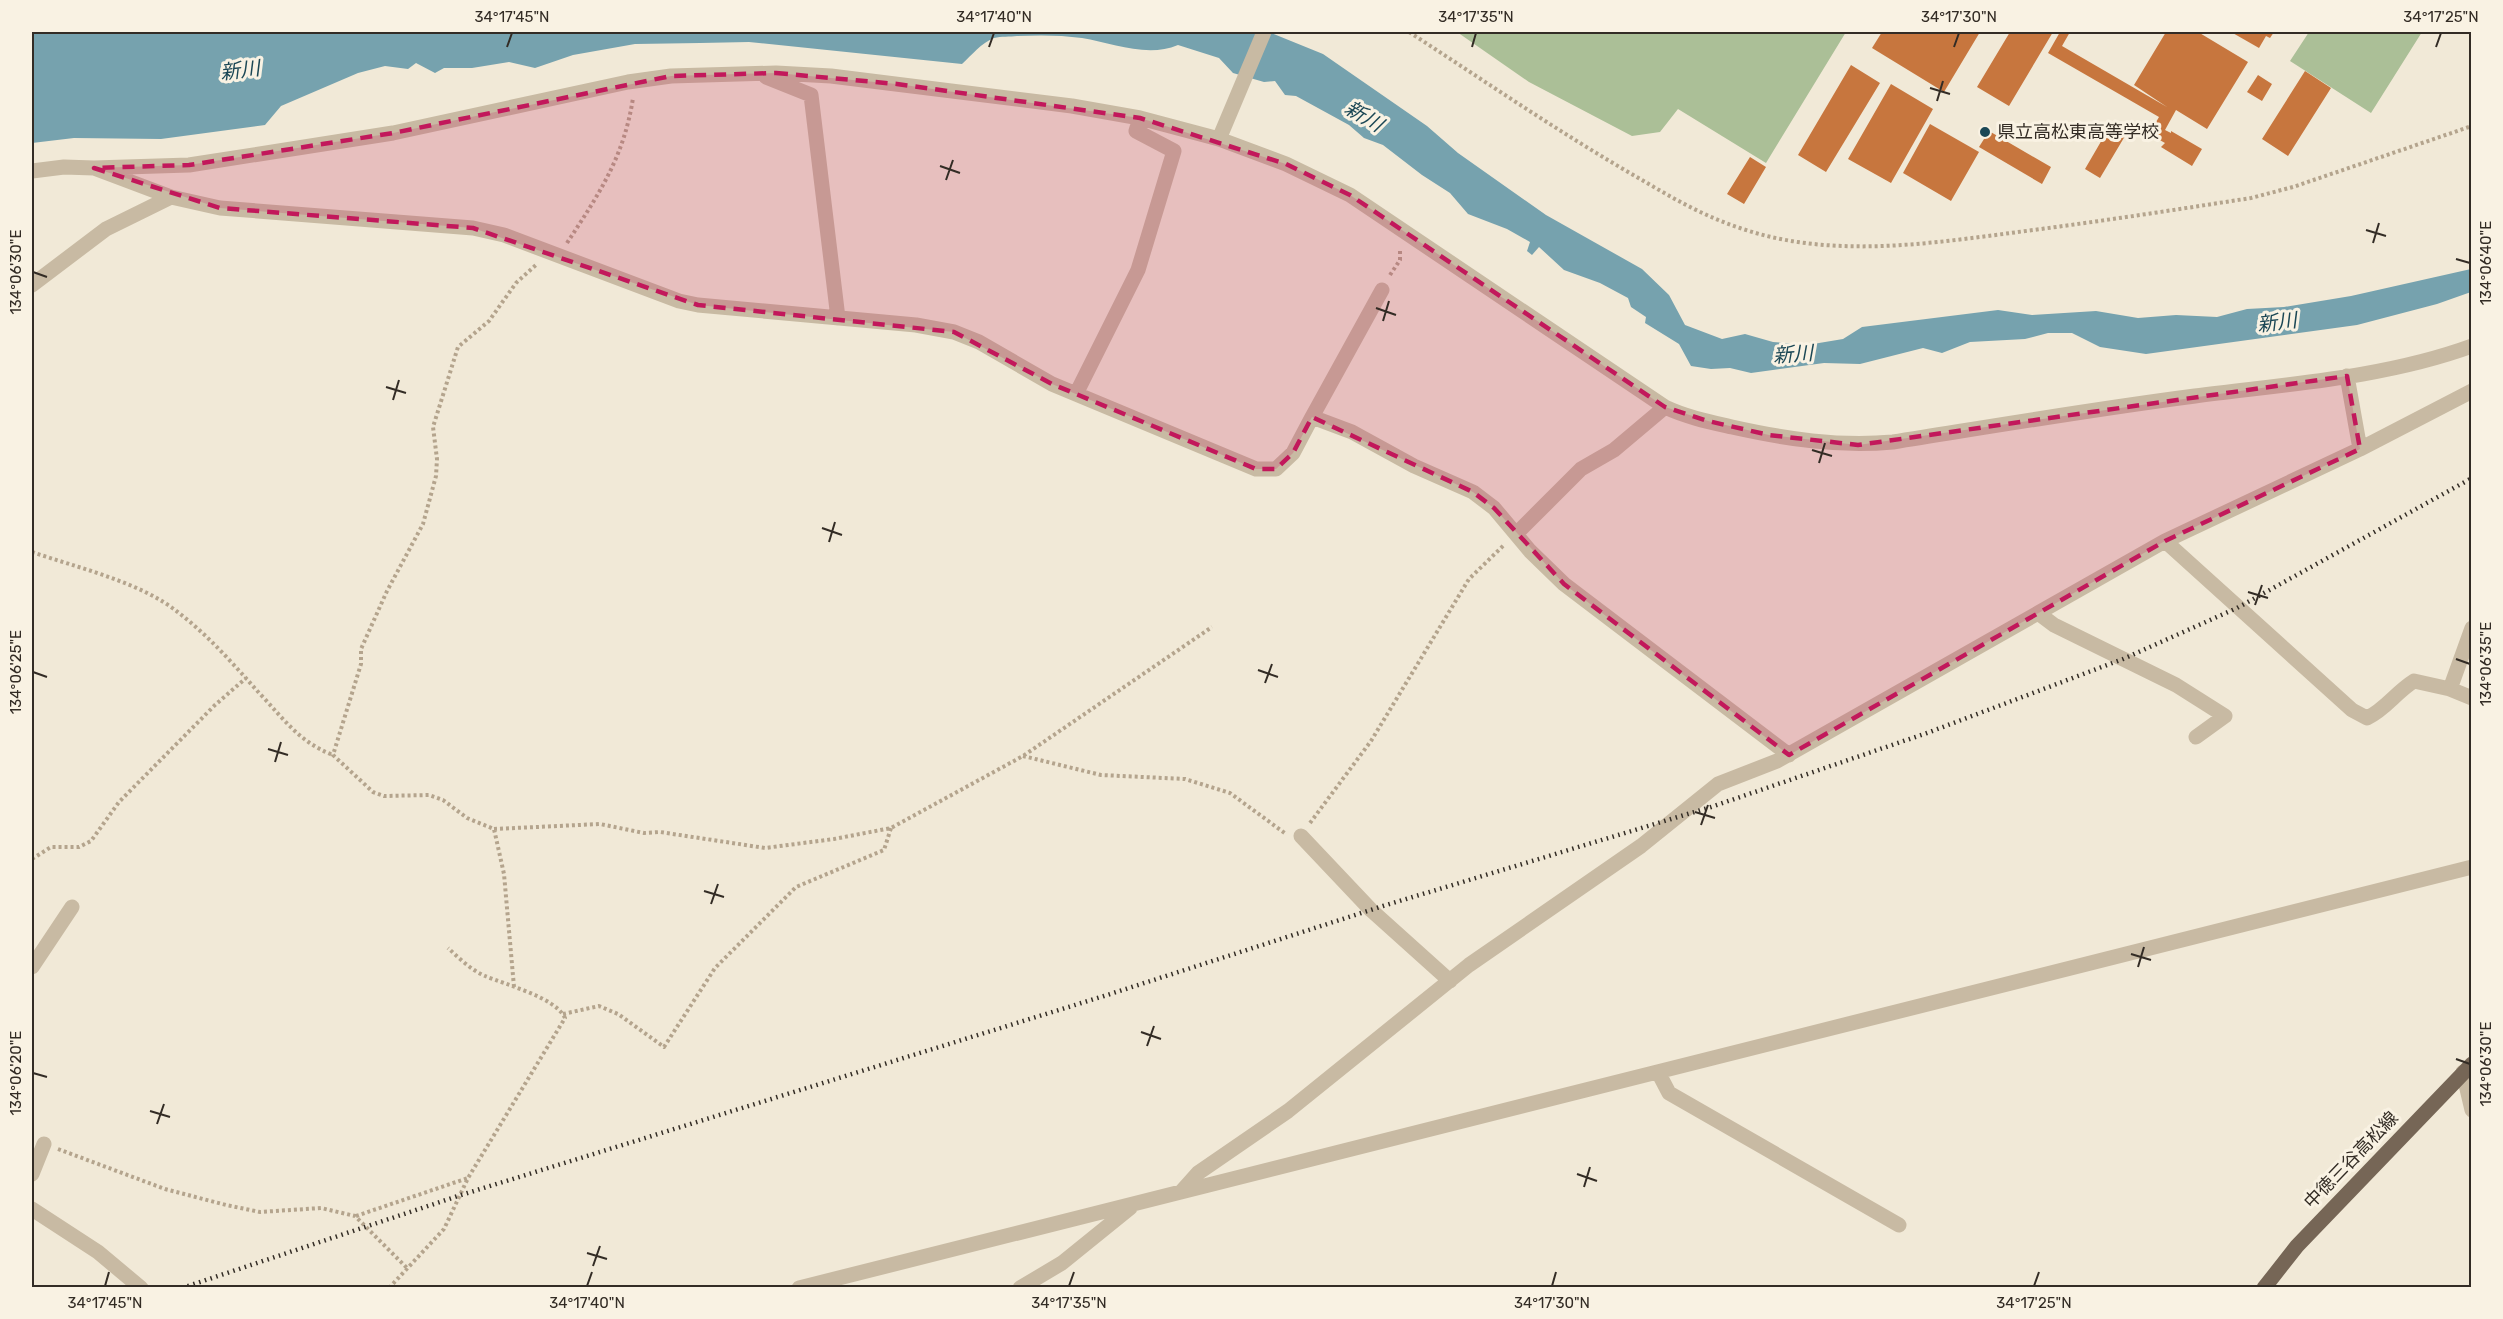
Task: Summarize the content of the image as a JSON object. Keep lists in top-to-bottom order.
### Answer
{
  "streets": {
    "main road": ["中徳三谷高松線"]
  },
  "water": ["新川"],
  "places": ["県立高松東高等学校"],
  "coordinates": [
    "34°17'45\"N",
    "34°17'40\"N",
    "34°17'35\"N",
    "34°17'30\"N",
    "34°17'25\"N",
    "134°06'40\"E",
    "134°06'30\"E",
    "134°06'35\"E",
    "134°06'25\"E",
    "134°06'20\"E"
  ]
}
